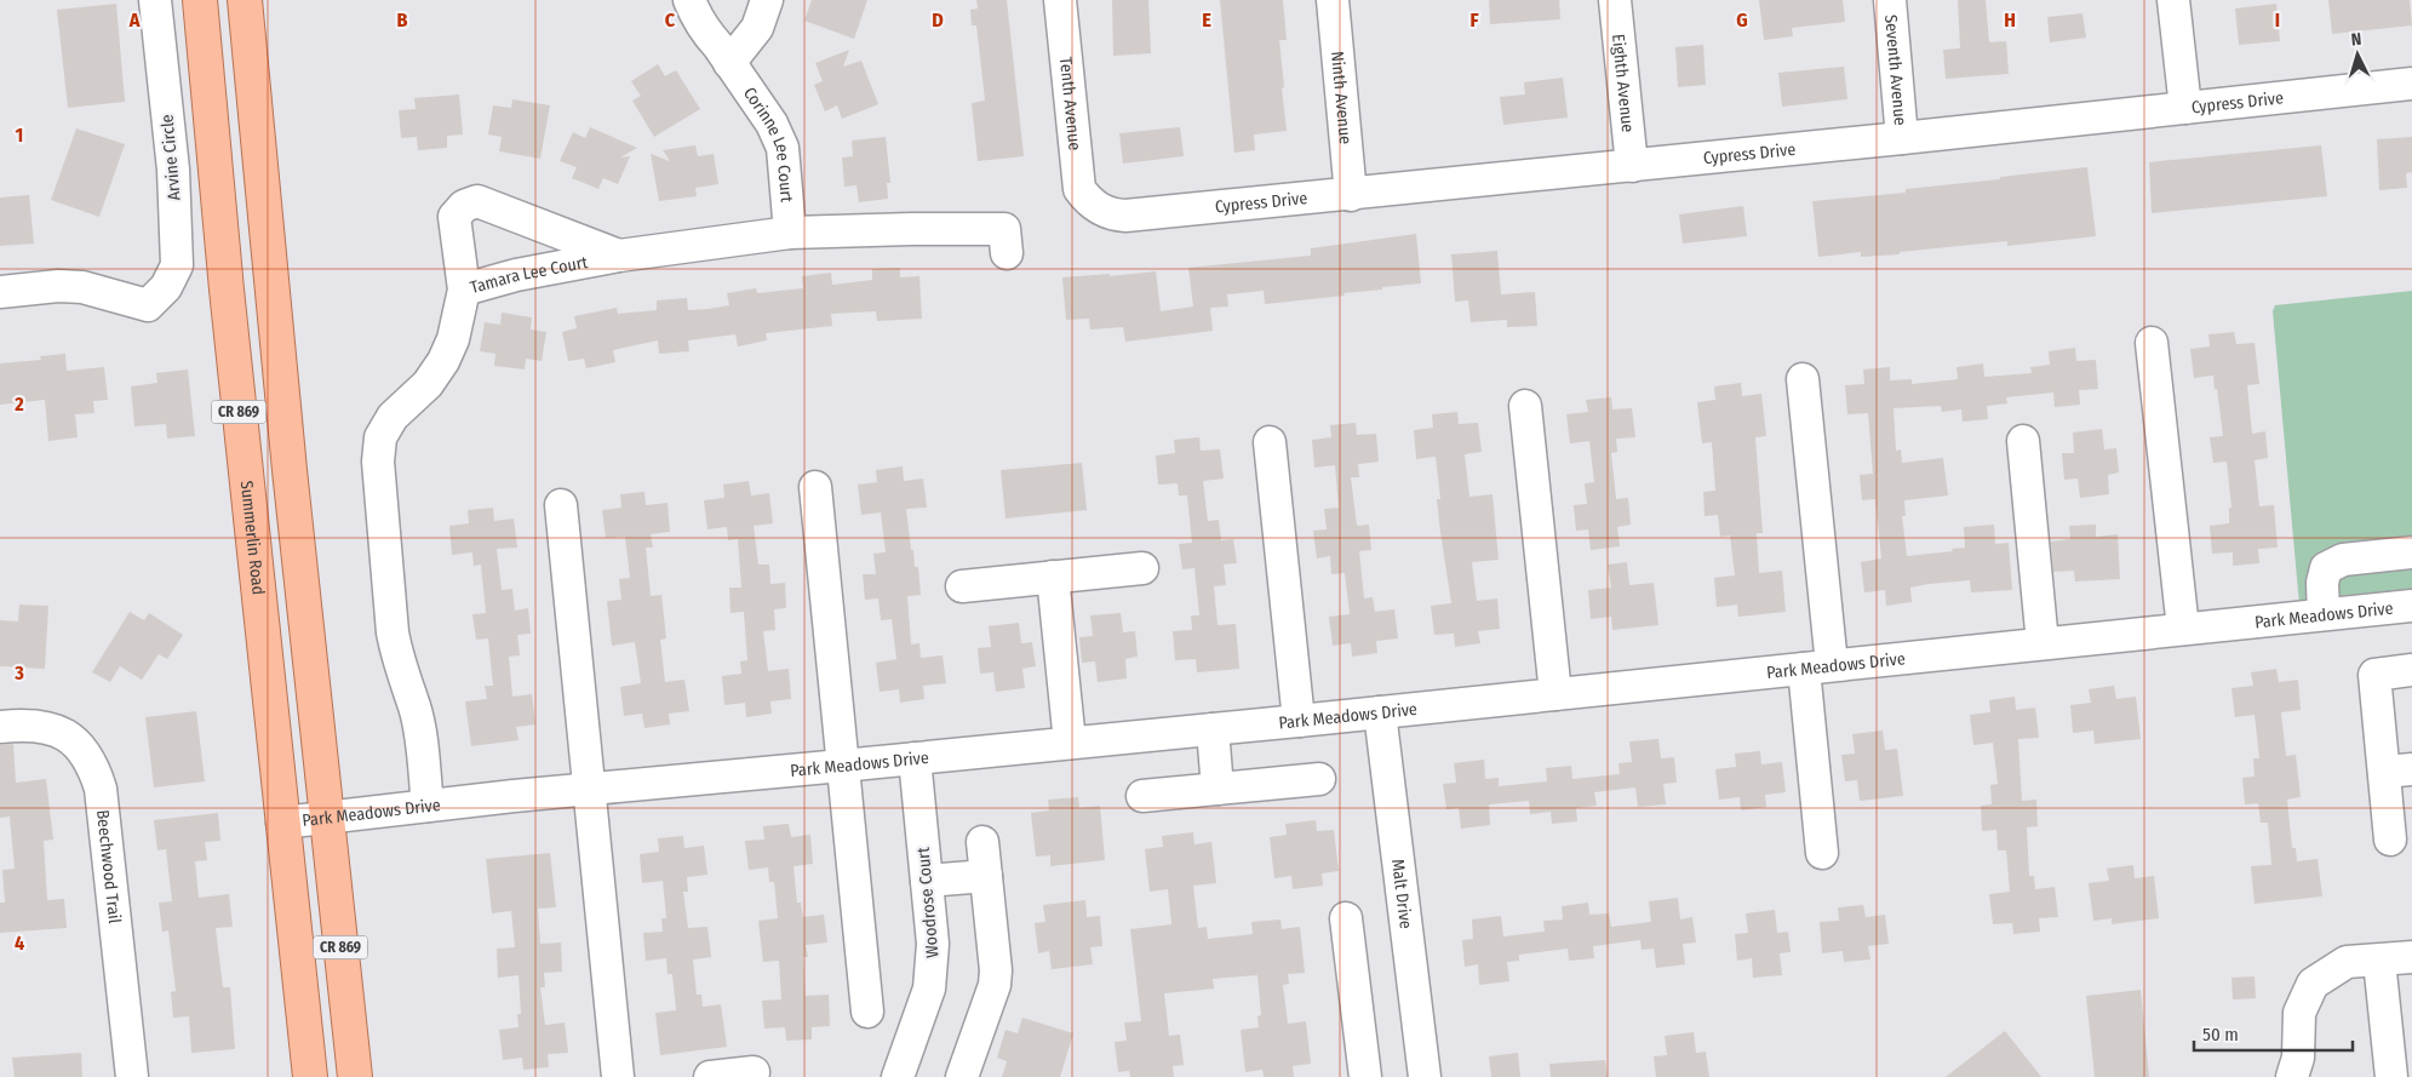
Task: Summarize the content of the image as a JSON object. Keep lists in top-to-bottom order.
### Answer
{
  "streets": {
    "main road": ["CR 869", "Summerlin Road"],
    "street": [
      "Seventh Avenue",
      "Eighth Avenue",
      "Ninth Avenue",
      "Cypress Drive",
      "Tenth Avenue",
      "Corinne Lee Court",
      "Arvine Circle",
      "Tamara Lee Court",
      "Park Meadows Drive",
      "Beechwood Trail",
      "Malt Drive",
      "Woodrose Court"
    ]
  },
  "crossings": [
    ["Seventh Avenue", "Cypress Drive"],
    ["Eighth Avenue", "Cypress Drive"],
    ["Ninth Avenue", "Cypress Drive"],
    ["Cypress Drive", "Tenth Avenue"],
    ["Corinne Lee Court", "Tamara Lee Court"],
    ["Tamara Lee Court", "Park Meadows Drive"],
    ["CR 869", "Park Meadows Drive"],
    ["Summerlin Road", "Park Meadows Drive"],
    ["Park Meadows Drive", "Malt Drive"],
    ["Park Meadows Drive", "Woodrose Court"]
  ],
  "scale_bar": "50 m",
  "north": "top",
  "grid": {
    "columns": [
      "A",
      "B",
      "C",
      "D",
      "E",
      "F",
      "G",
      "H",
      "I"
    ],
    "rows": [
      "1",
      "2",
      "3",
      "4"
    ]
  }
}
